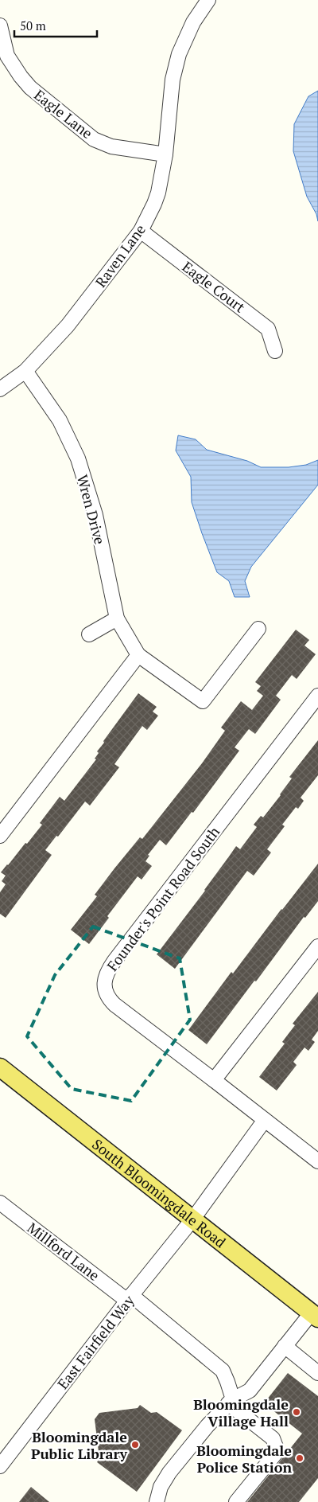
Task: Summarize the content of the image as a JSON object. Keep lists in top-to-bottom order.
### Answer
{
  "streets": {
    "main road": ["South Bloomingdale Road"],
    "street": [
      "Eagle Lane",
      "Raven Lane",
      "Eagle Court",
      "Wren Drive",
      "Founder's Point Road South",
      "Millford Lane",
      "East Fairfield Way"
    ]
  },
  "crossings": [
    ["Eagle Lane", "Raven Lane"],
    ["Raven Lane", "Eagle Court"],
    ["Raven Lane", "Wren Drive"],
    ["Founder's Point Road South", "East Fairfield Way"],
    ["South Bloomingdale Road", "East Fairfield Way"],
    ["Millford Lane", "East Fairfield Way"]
  ],
  "places": ["Bloomingdale Village Hall", "Bloomingdale Public Library", "Bloomingdale Police Station"],
  "scale_bar": "50 m"
}
